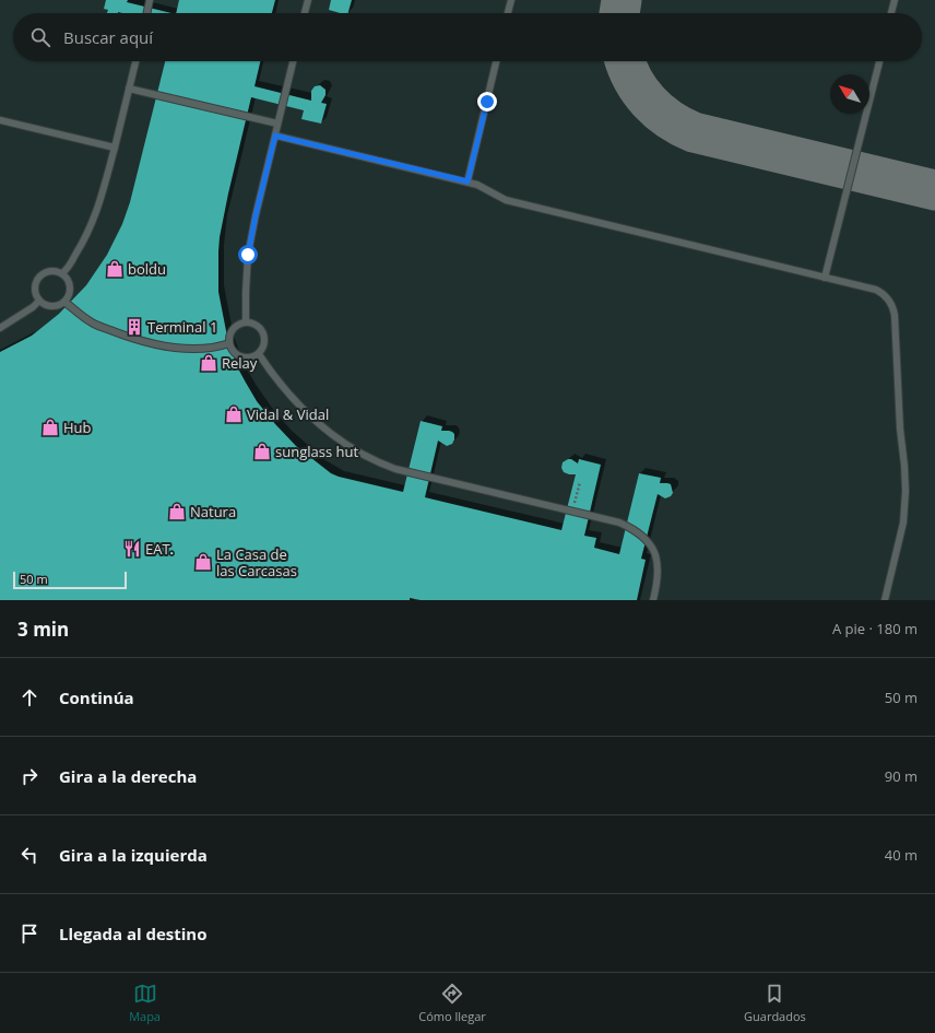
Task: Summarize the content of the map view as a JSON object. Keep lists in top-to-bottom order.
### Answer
{
  "places": {
    "shop": [
      "boldu",
      "Relay",
      "Vidal & Vidal",
      "Hub",
      "sunglass hut",
      "Natura",
      "La Casa de las Carcasas"
    ],
    "building": ["Terminal 1"],
    "restaurant": ["EAT."]
  },
  "scale_bar": "50 m",
  "north": "top left",
  "page": {
    "search": "Buscar aquí",
    "scale": "50 m",
    "heading": ["3 min", "A pie · 180 m"],
    "list": [
      ["Continúa", "50 m"],
      ["Gira a la derecha", "90 m"],
      ["Gira a la izquierda", "40 m"],
      "Llegada al destino"
    ],
    "nav": ["Mapa", "Cómo llegar", "Guardados"]
  }
}
